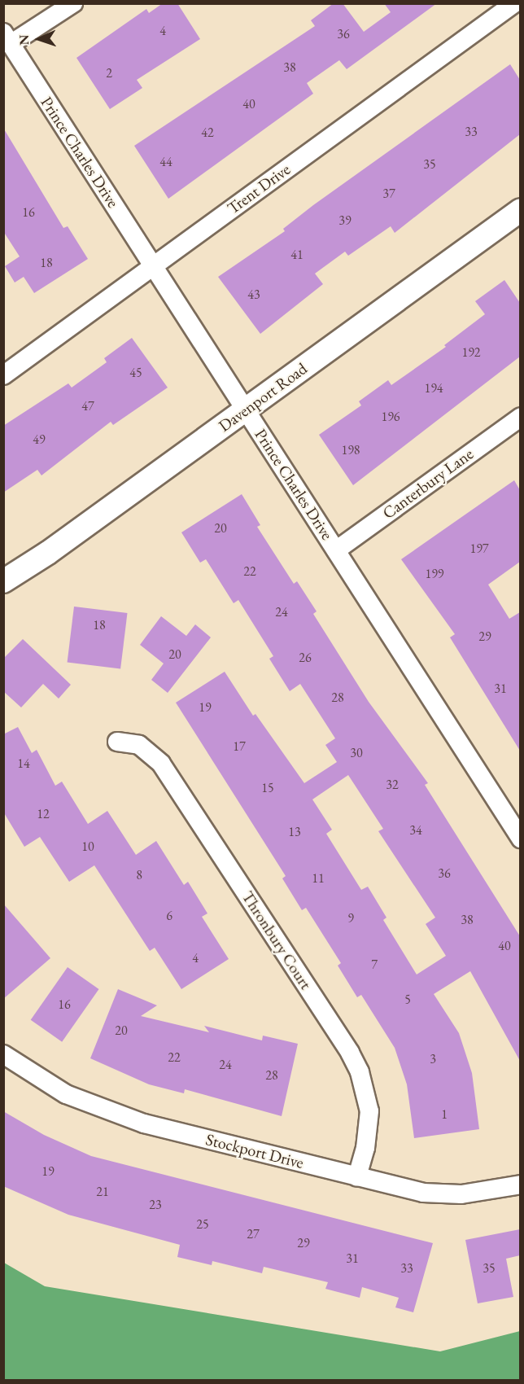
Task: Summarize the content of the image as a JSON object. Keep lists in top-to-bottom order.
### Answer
{
  "streets": {
    "street": [
      "Prince Charles Drive",
      "Trent Drive",
      "Davenport Road",
      "Canterbury Lane",
      "Thronbury Court",
      "Stockport Drive"
    ]
  },
  "crossings": [
    ["Prince Charles Drive", "Trent Drive"],
    ["Prince Charles Drive", "Davenport Road"],
    ["Prince Charles Drive", "Canterbury Lane"],
    ["Thronbury Court", "Stockport Drive"]
  ],
  "house_numbers": [
    "4",
    "36",
    "38",
    "2",
    "40",
    "33",
    "42",
    "44",
    "35",
    "37",
    "16",
    "39",
    "41",
    "18",
    "43",
    "192",
    "45",
    "194",
    "47",
    "196",
    "49",
    "198",
    "20",
    "197",
    "22",
    "199",
    "24",
    "18",
    "29",
    "20",
    "26",
    "31",
    "28",
    "19",
    "17",
    "30",
    "14",
    "32",
    "15",
    "12",
    "34",
    "13",
    "10",
    "36",
    "8",
    "11",
    "6",
    "9",
    "38",
    "40",
    "4",
    "7",
    "5",
    "16",
    "20",
    "22",
    "3",
    "24",
    "28",
    "1",
    "19",
    "21",
    "23",
    "25",
    "27",
    "29",
    "31",
    "33",
    "35"
  ],
  "north": "left"
}
